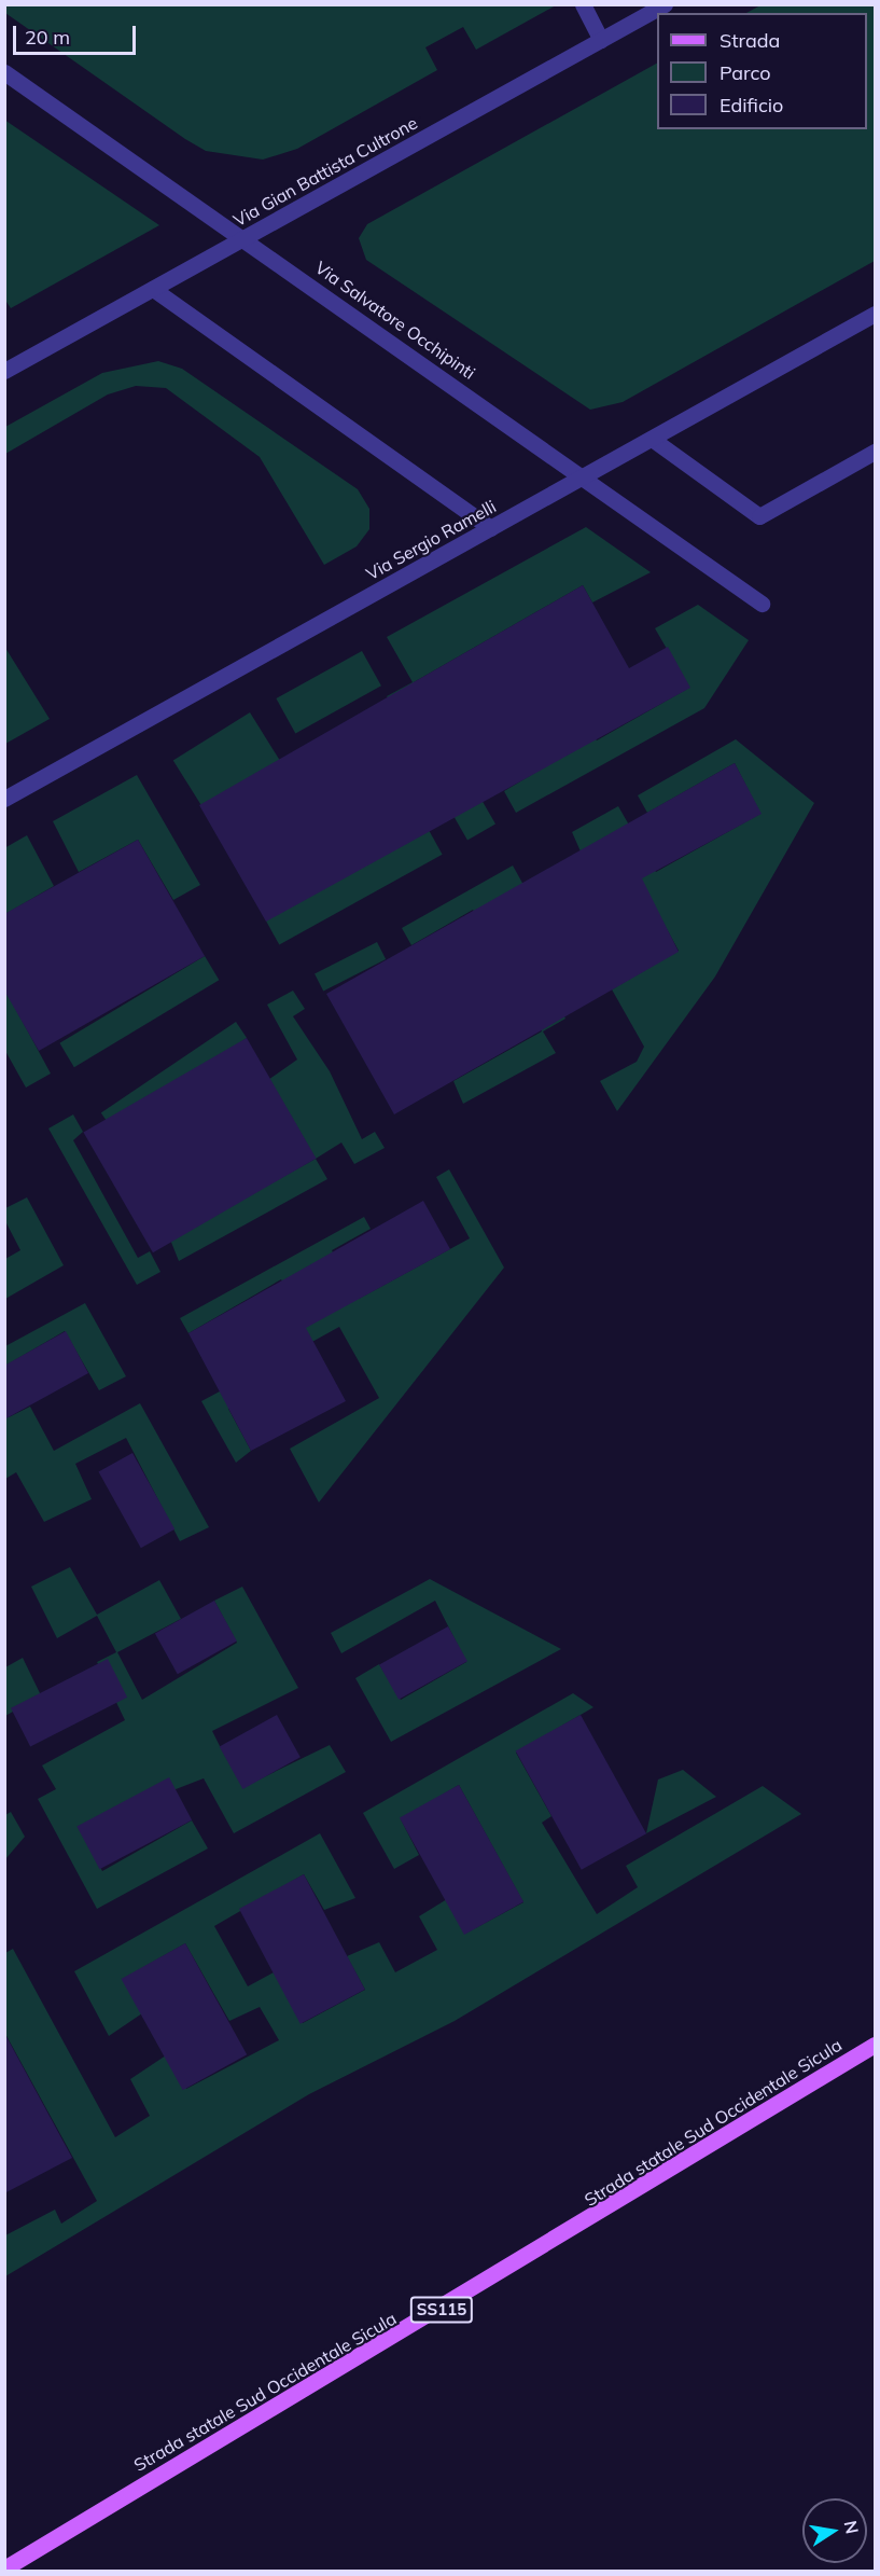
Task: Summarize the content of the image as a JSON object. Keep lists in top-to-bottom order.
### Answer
{
  "streets": {
    "main road": ["Strada statale Sud Occidentale Sicula", "SS115"],
    "street": ["Via Gian Battista Cultrone", "Via Salvatore Occhipinti", "Via Sergio Ramelli"]
  },
  "crossings": [
    ["Via Gian Battista Cultrone", "Via Salvatore Occhipinti"],
    ["Via Salvatore Occhipinti", "Via Sergio Ramelli"]
  ],
  "legend": ["Strada", "Parco", "Edificio"],
  "scale_bar": "20 m",
  "north": "right"
}
